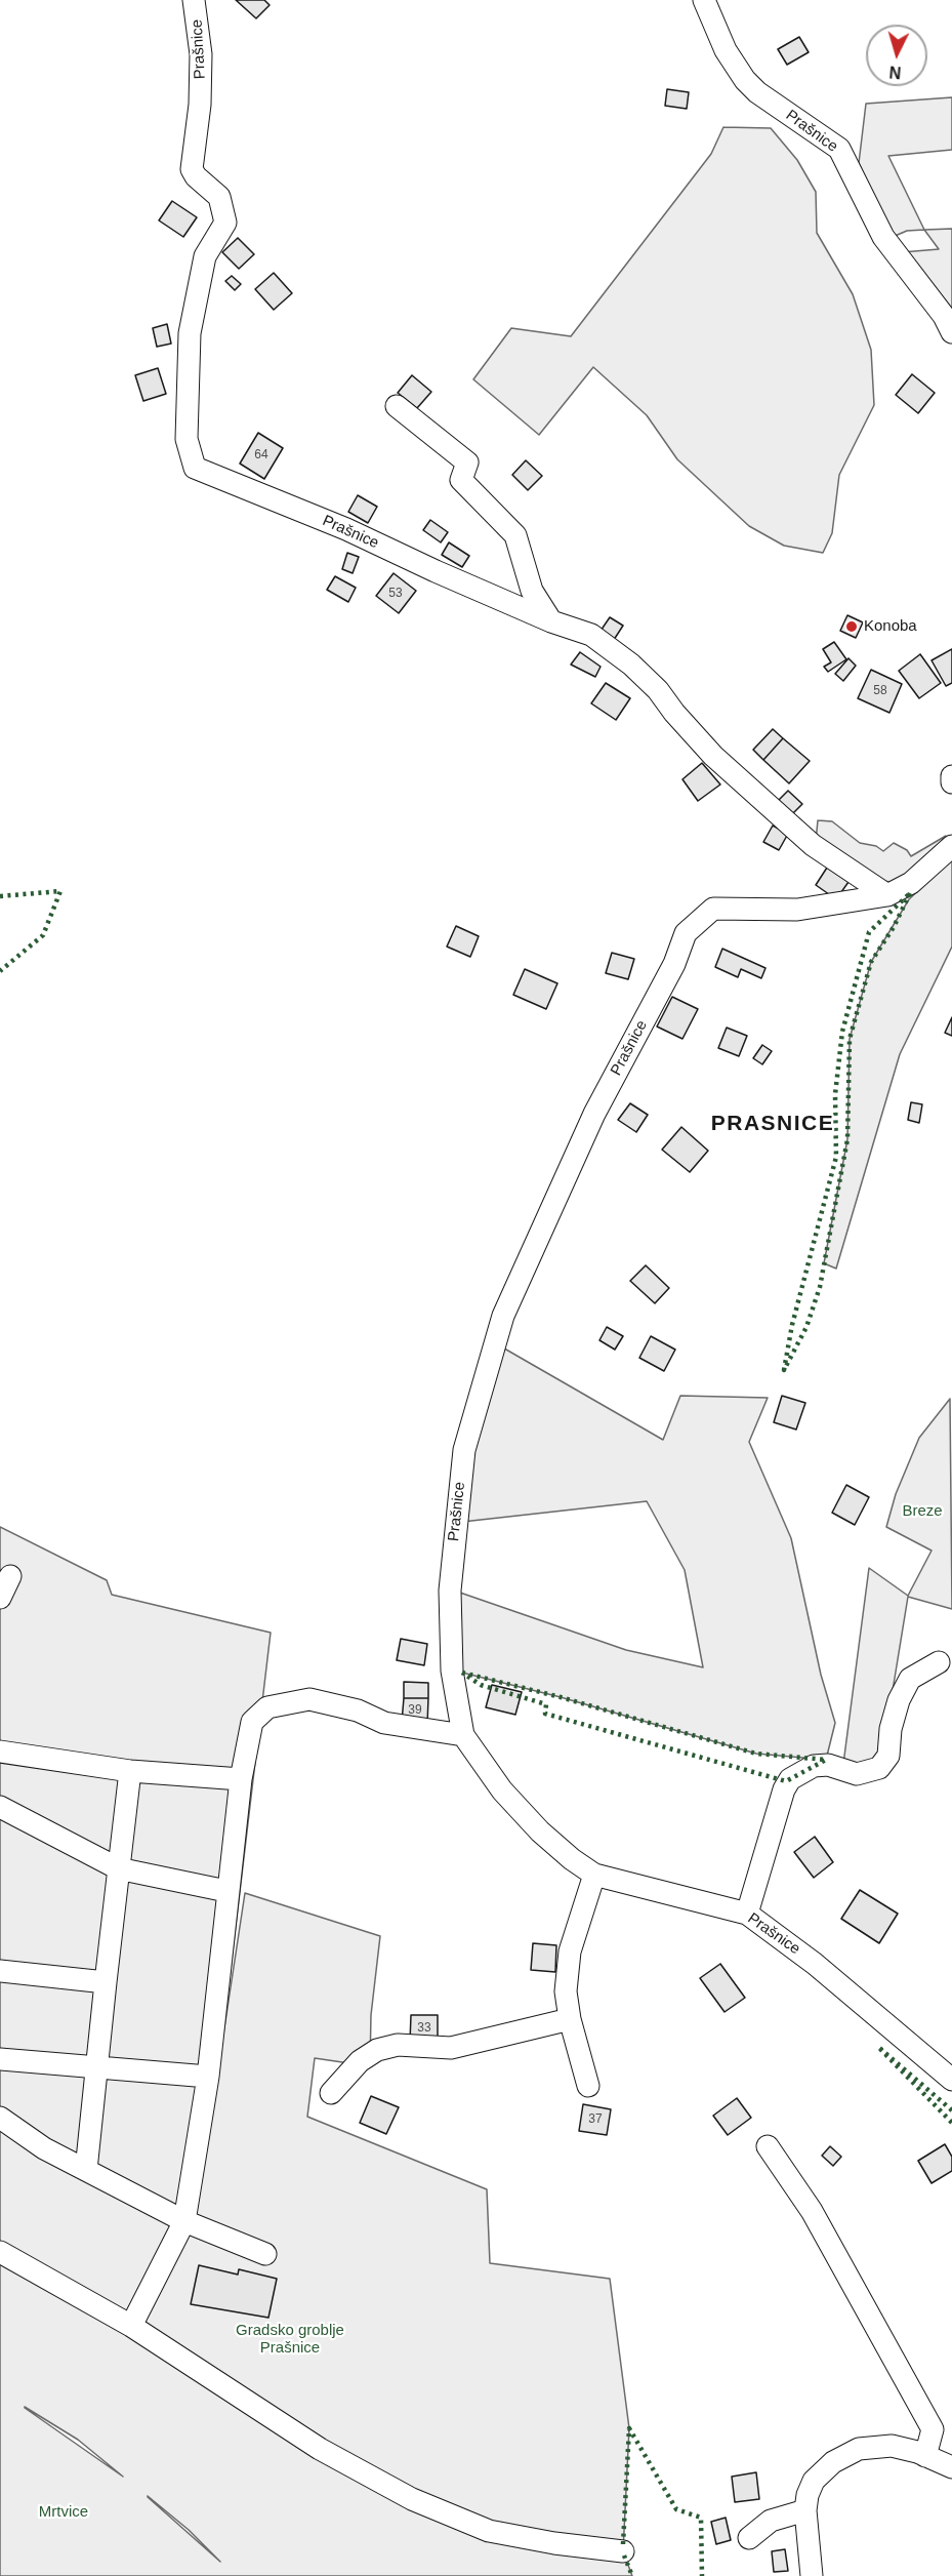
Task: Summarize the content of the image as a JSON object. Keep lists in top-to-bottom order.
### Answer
{
  "streets": {
    "street": ["Prašnice"]
  },
  "districts": ["PRASNICE"],
  "parks": ["Breze", "Gradsko groblje Prašnice", "Mrtvice"],
  "places": ["Konoba"],
  "house_numbers": [
    "64",
    "53",
    "58",
    "39",
    "33",
    "37"
  ],
  "north": "bottom"
}
